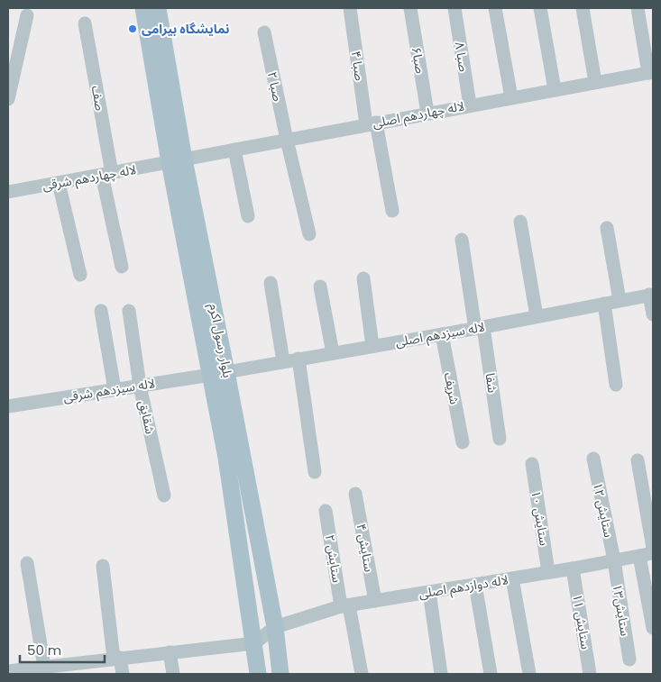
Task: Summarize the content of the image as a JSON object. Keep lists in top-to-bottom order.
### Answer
{
  "streets": {
    "main road": ["بلوار رسول اکرم"],
    "street": [
      "صبا ۸",
      "صبا۶",
      "صبا ۴",
      "صبا ۲",
      "صف",
      "لاله چهاردهم اصلی",
      "لاله چهاردهم شرقی",
      "لاله سیزدهم اصلی",
      "شفا",
      "شریف",
      "لاله سیزدهم شرقی",
      "شقایق",
      "ستایش ۱۲",
      "ستایش ۱۰",
      "ستایش ۴",
      "ستایش ۲",
      "لاله دوازدهم اصلی",
      "ستایش۱۳",
      "ستایش ۱۱"
    ]
  },
  "crossings": [
    ["صبا ۸", "لاله چهاردهم اصلی"],
    ["صبا۶", "لاله چهاردهم اصلی"],
    ["صبا ۴", "لاله چهاردهم اصلی"],
    ["صبا ۲", "لاله چهاردهم اصلی"],
    ["صف", "لاله چهاردهم شرقی"],
    ["لاله چهاردهم اصلی", "لاله چهاردهم شرقی"],
    ["لاله چهاردهم اصلی", "بلوار رسول اکرم"],
    ["لاله چهاردهم شرقی", "بلوار رسول اکرم"],
    ["لاله سیزدهم اصلی", "بلوار رسول اکرم"],
    ["لاله سیزدهم اصلی", "شفا"],
    ["لاله سیزدهم اصلی", "شریف"],
    ["لاله سیزدهم اصلی", "لاله سیزدهم شرقی"],
    ["بلوار رسول اکرم", "لاله سیزدهم شرقی"],
    ["بلوار رسول اکرم", "لاله دوازدهم اصلی"],
    ["لاله سیزدهم شرقی", "شقایق"],
    ["ستایش ۱۲", "لاله دوازدهم اصلی"],
    ["ستایش ۱۲", "ستایش۱۳"],
    ["ستایش ۱۰", "لاله دوازدهم اصلی"],
    ["ستایش ۴", "لاله دوازدهم اصلی"],
    ["ستایش ۲", "لاله دوازدهم اصلی"],
    ["لاله دوازدهم اصلی", "ستایش۱۳"],
    ["لاله دوازدهم اصلی", "ستایش ۱۱"]
  ],
  "places": ["نمایشگاه بیرامی"],
  "scale_bar": "50 m"
}
